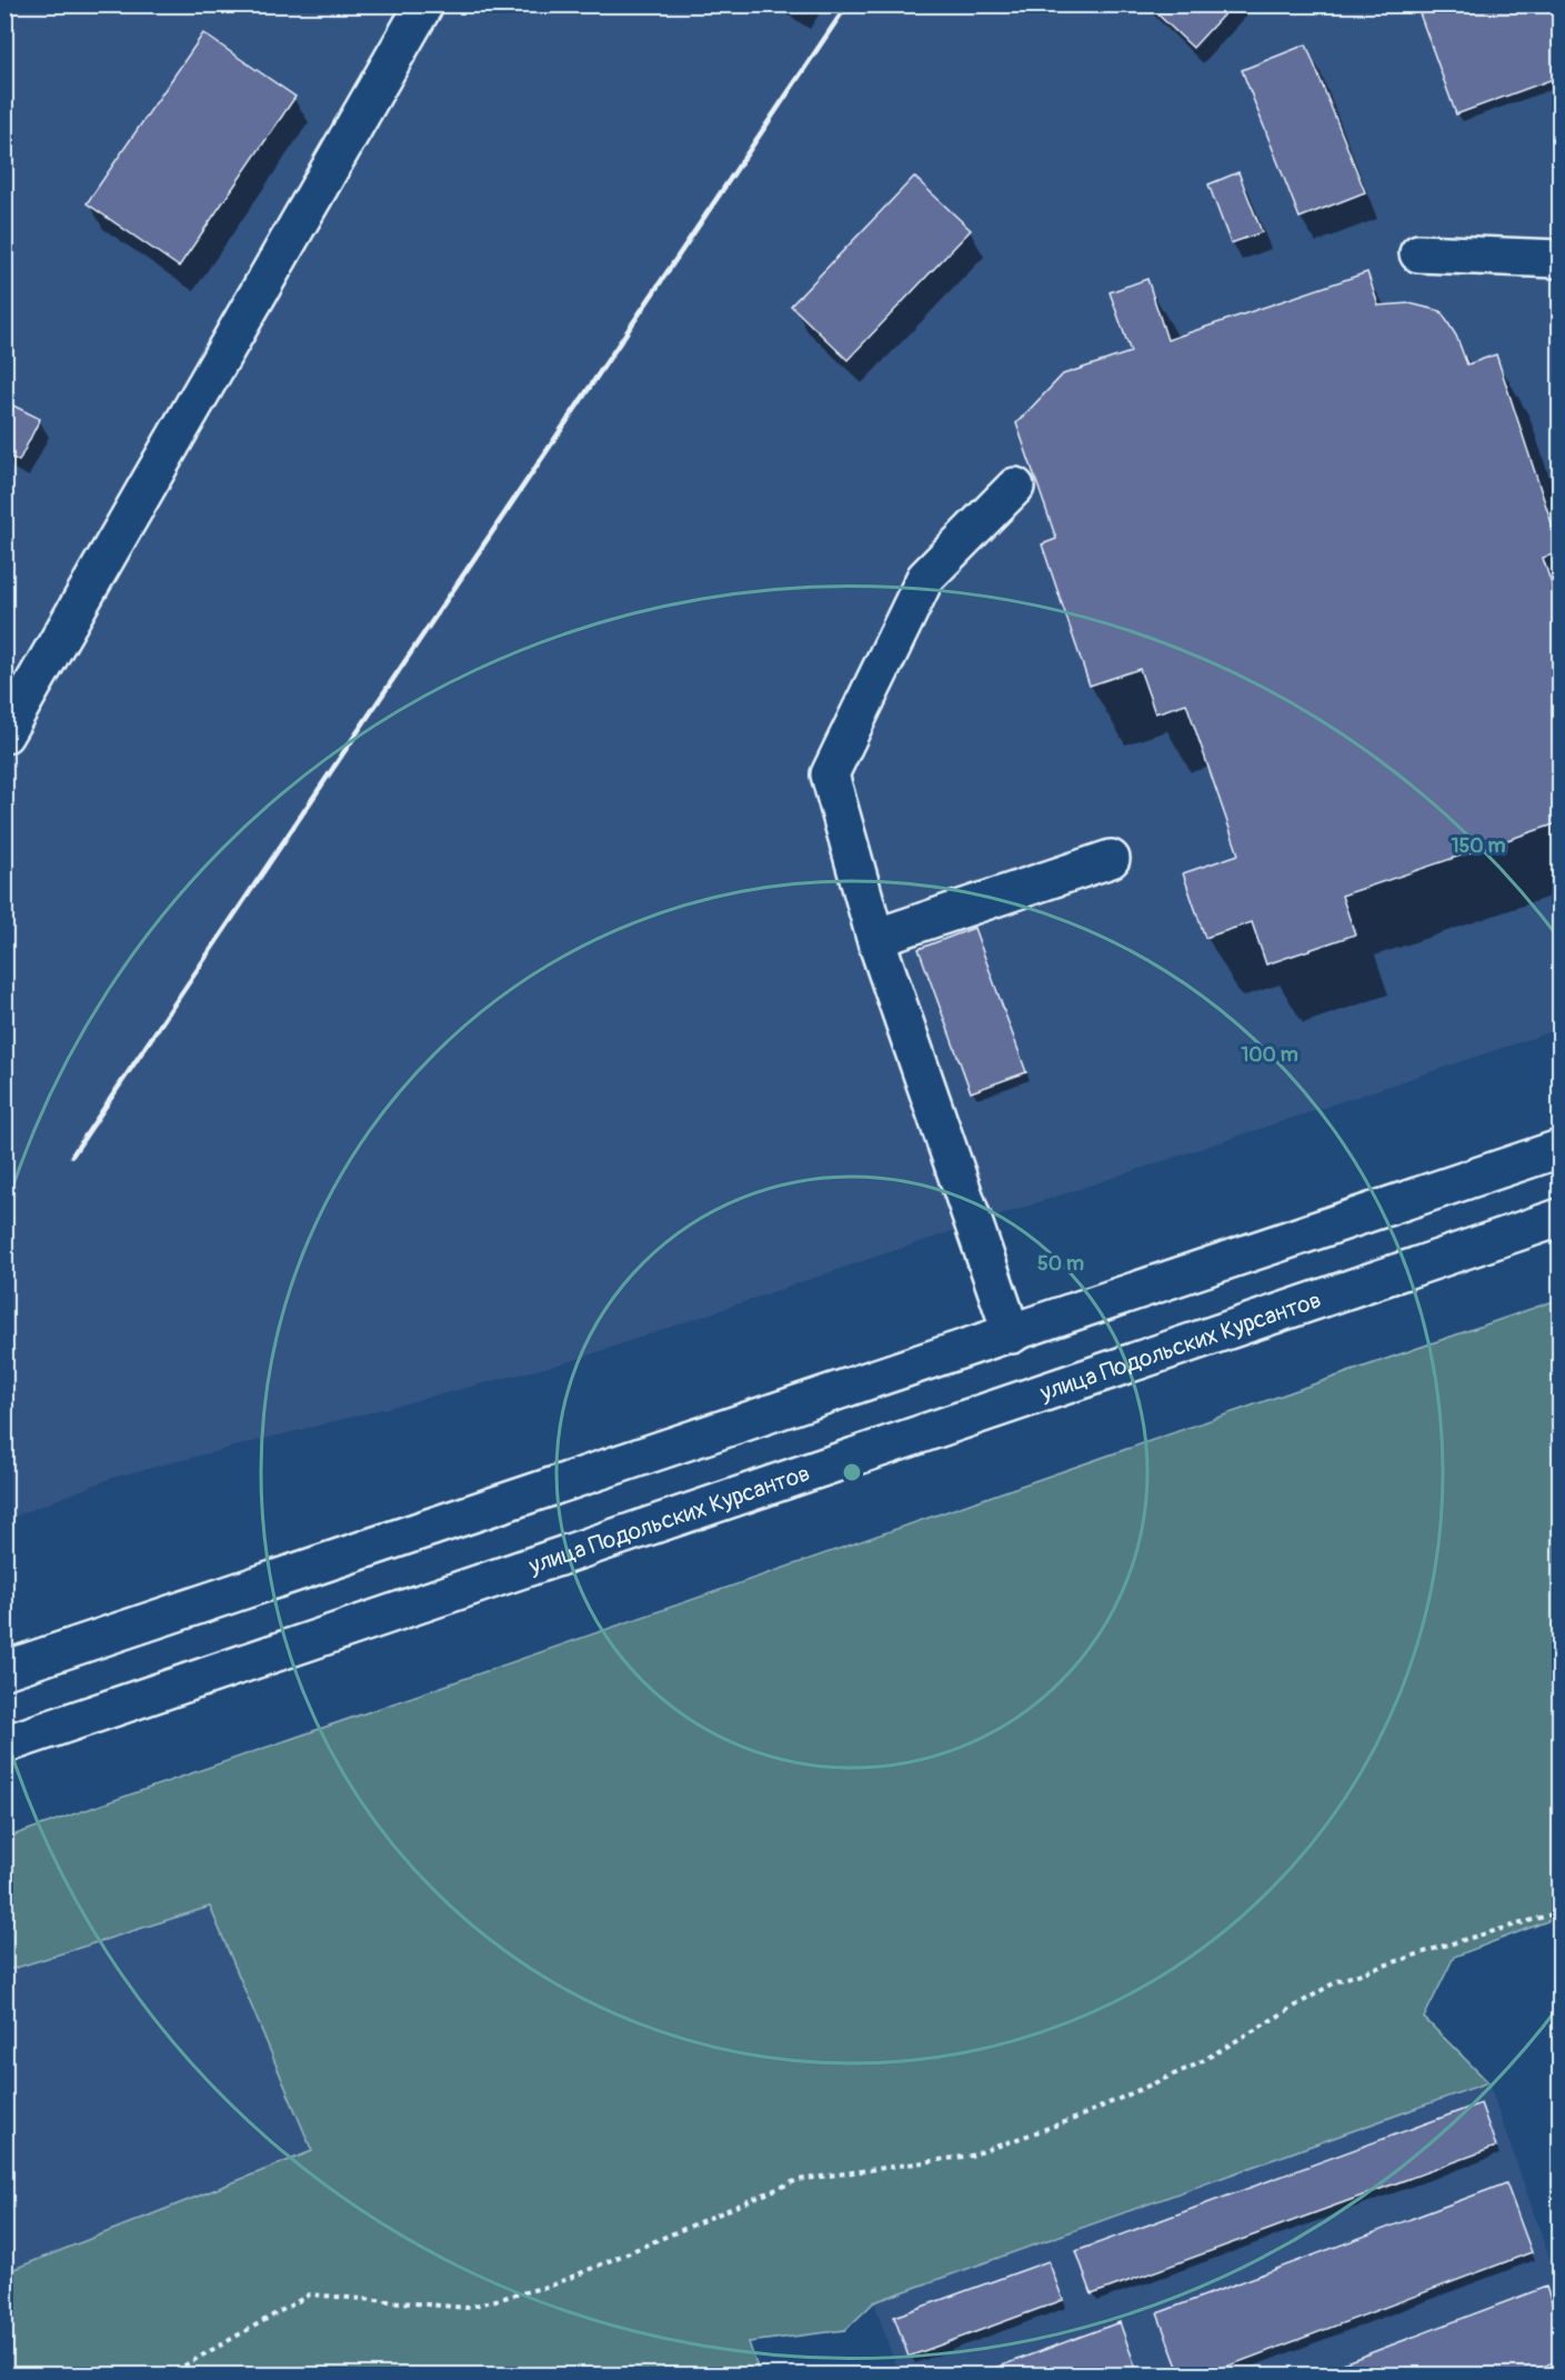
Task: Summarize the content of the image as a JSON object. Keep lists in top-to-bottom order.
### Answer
{
  "streets": {
    "main road": ["улица Подольских Курсантов"]
  },
  "rings": ["150 m", "100 m", "50 m"]
}
